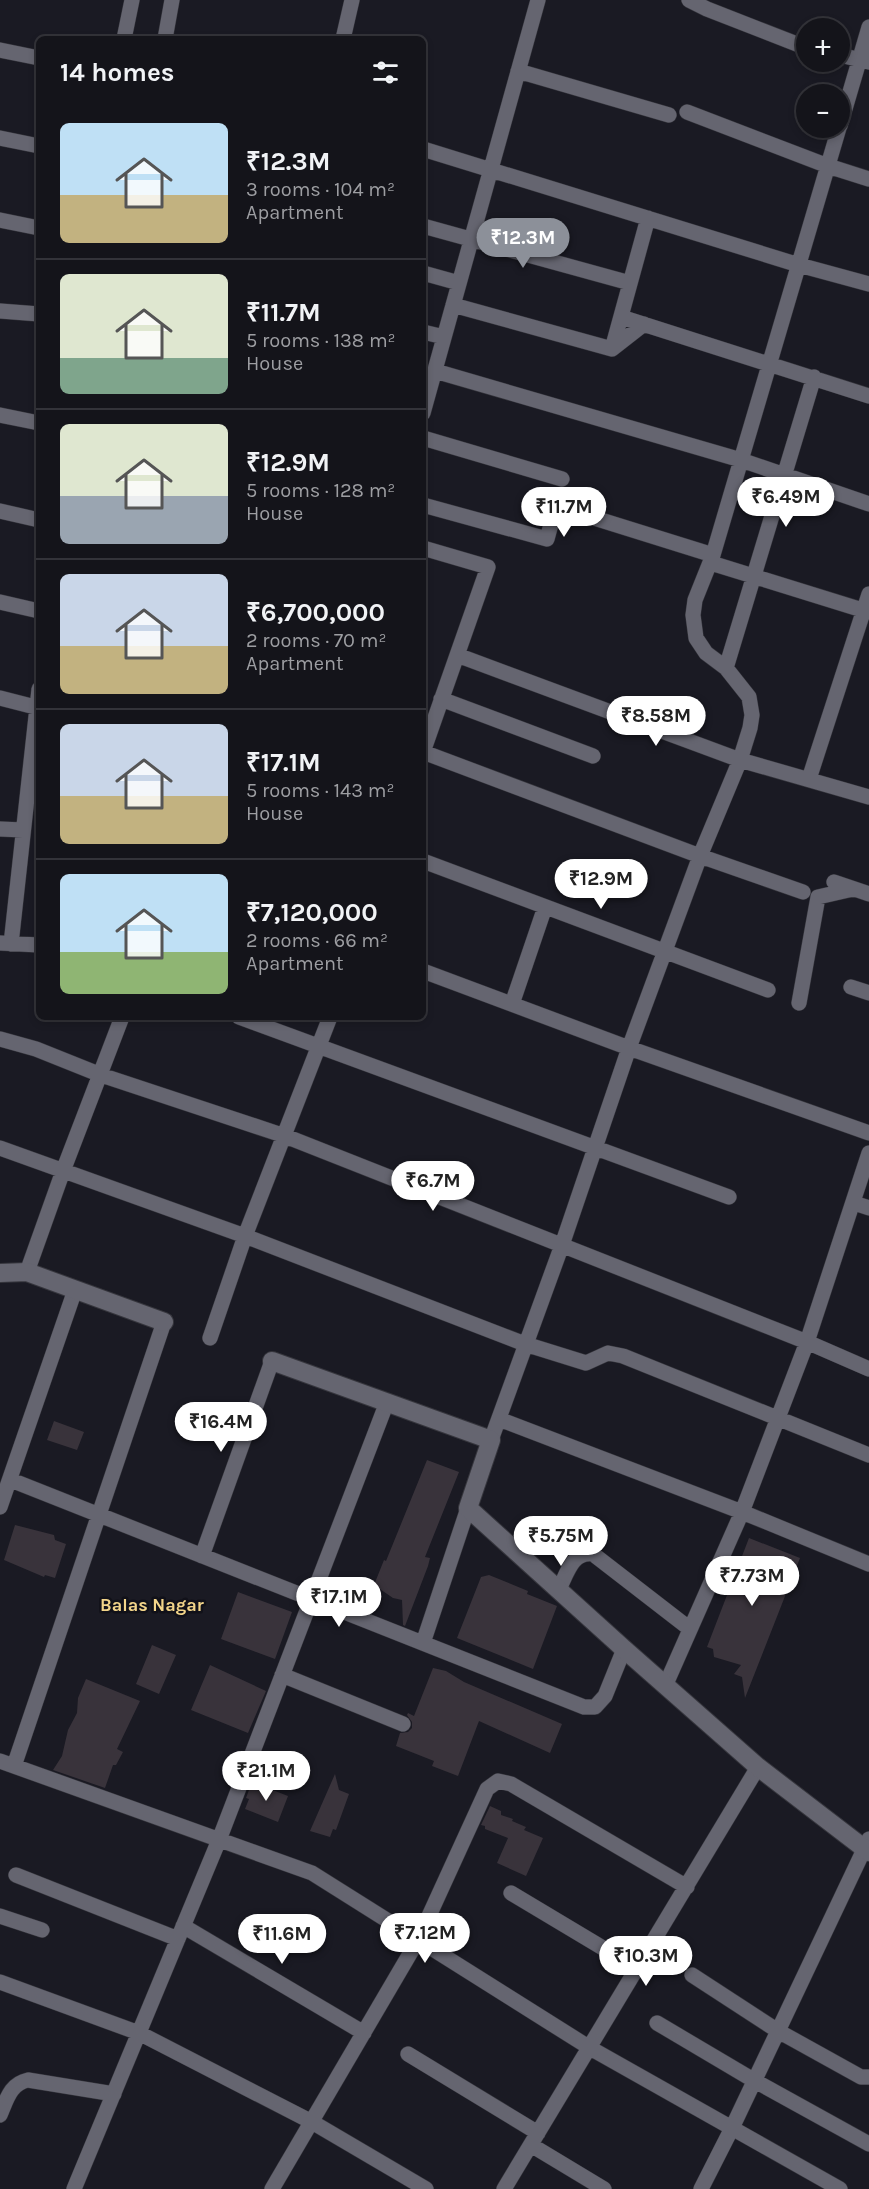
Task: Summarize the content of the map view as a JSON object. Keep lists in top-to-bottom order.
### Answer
{
  "districts": ["Balas Nagar"],
  "page": {
    "map_buttons": ["+", "−"],
    "heading": "14 homes",
    "list": [
      {
        "name": "₹12.3M",
        "note": "3 rooms · 104 m² · Apartment"
      },
      {
        "name": "₹11.7M",
        "note": "5 rooms · 138 m² · House"
      },
      {
        "name": "₹12.9M",
        "note": "5 rooms · 128 m² · House"
      },
      {
        "name": "₹6,700,000",
        "note": "2 rooms · 70 m² · Apartment"
      },
      {
        "name": "₹17.1M",
        "note": "5 rooms · 143 m² · House"
      },
      {
        "name": "₹7,120,000",
        "note": "2 rooms · 66 m² · Apartment"
      }
    ],
    "price": [
      "₹12.3M",
      "₹6.49M",
      "₹11.7M",
      "₹8.58M",
      "₹12.9M",
      "₹6.7M",
      "₹16.4M",
      "₹5.75M",
      "₹7.73M",
      "₹17.1M",
      "₹21.1M",
      "₹7.12M",
      "₹11.6M",
      "₹10.3M"
    ]
  }
}
